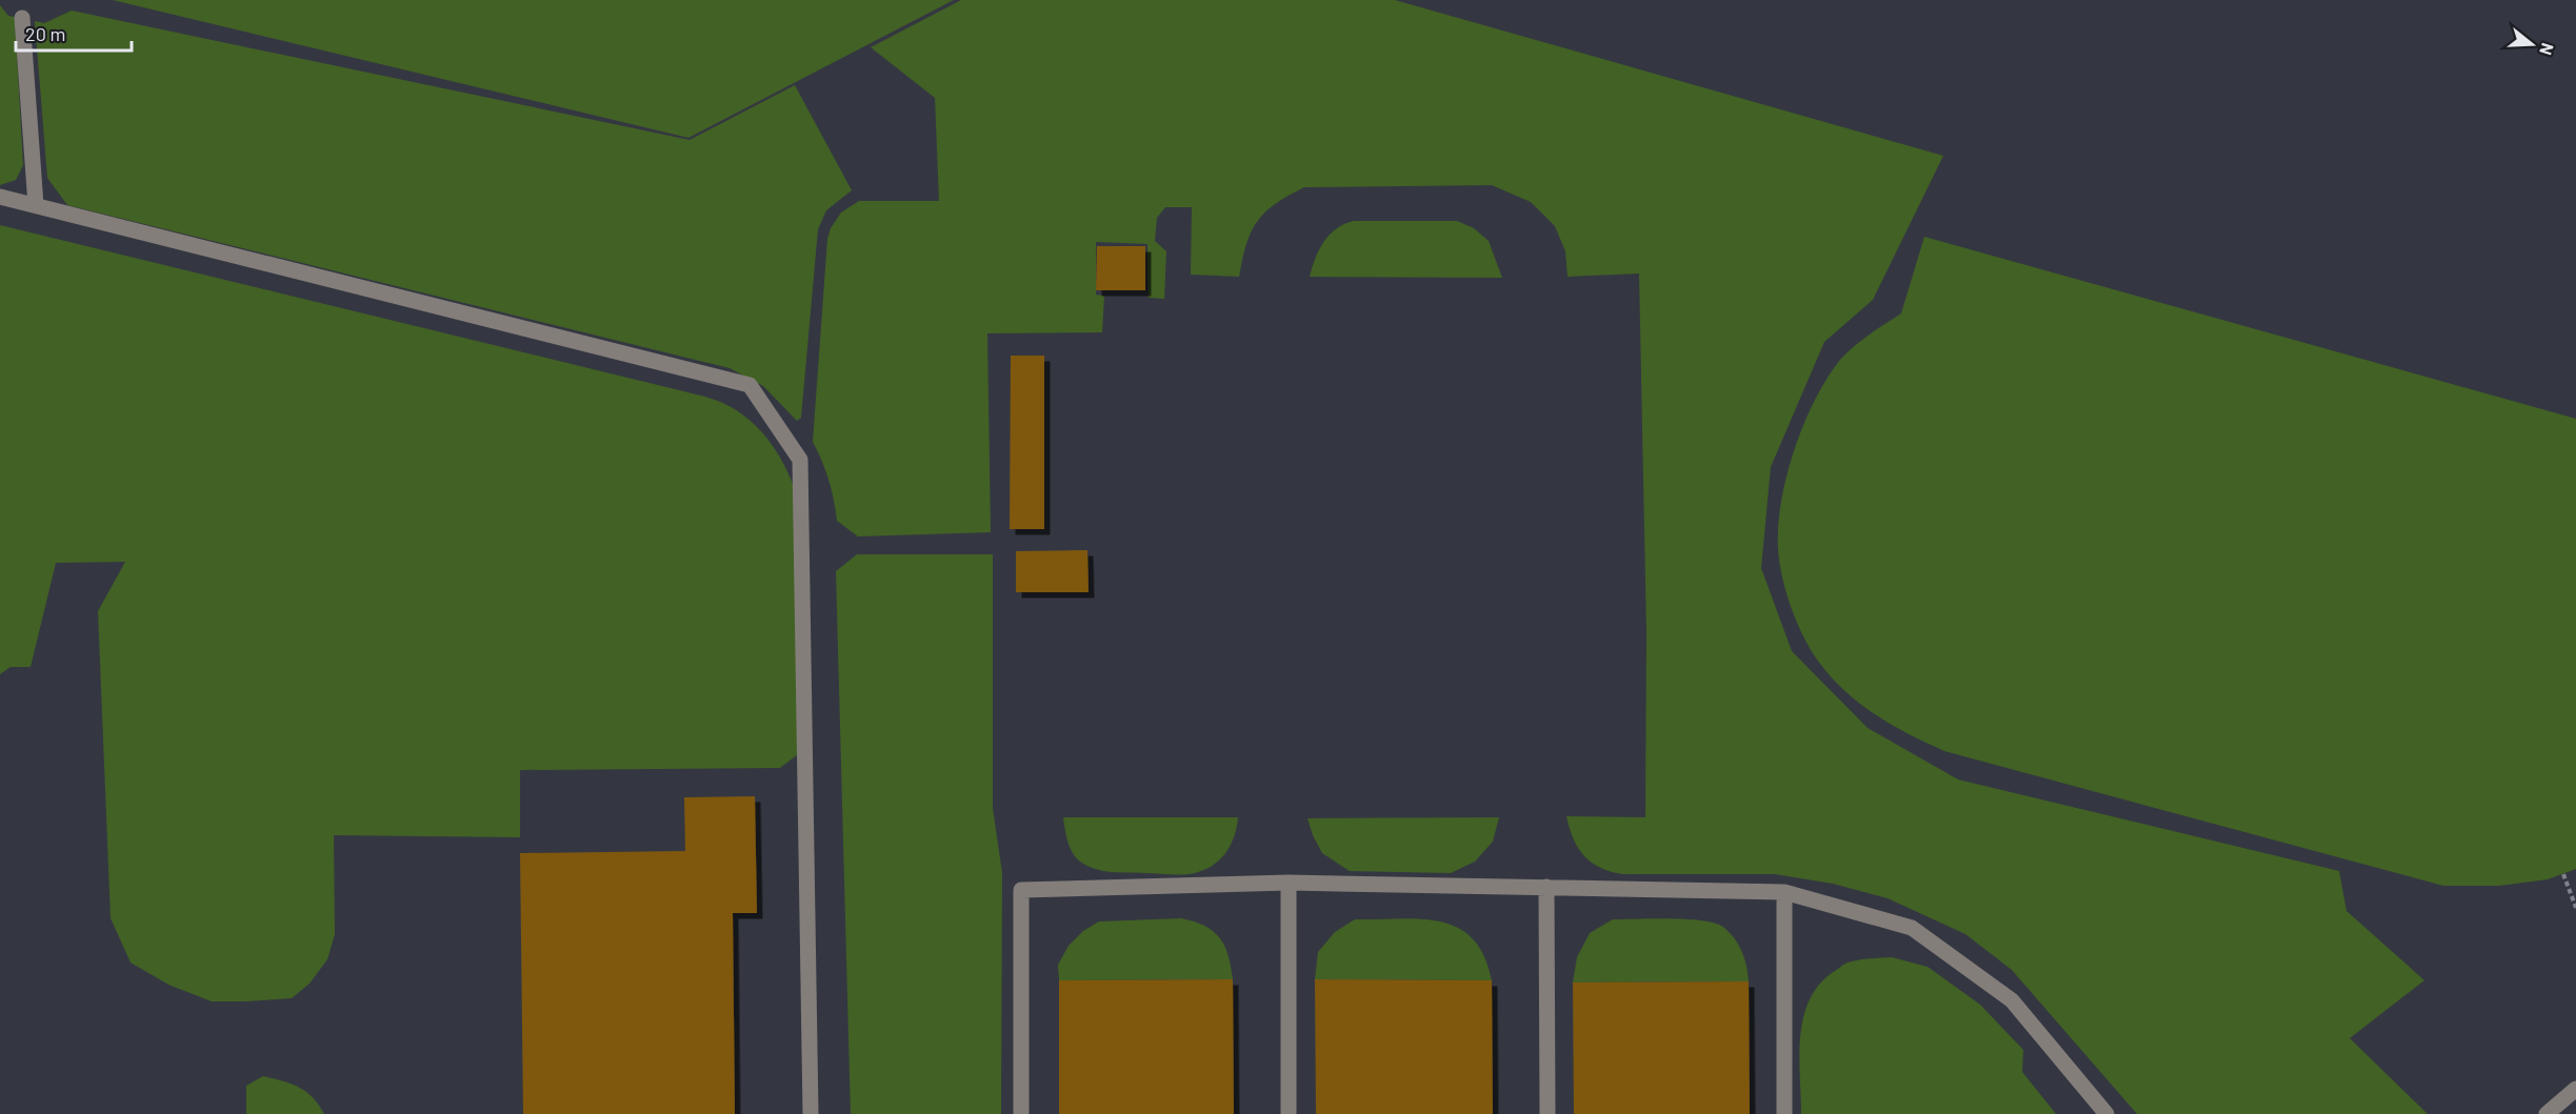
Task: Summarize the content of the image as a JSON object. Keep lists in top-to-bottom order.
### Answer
{
  "scale_bar": "20 m",
  "north": "right"
}
